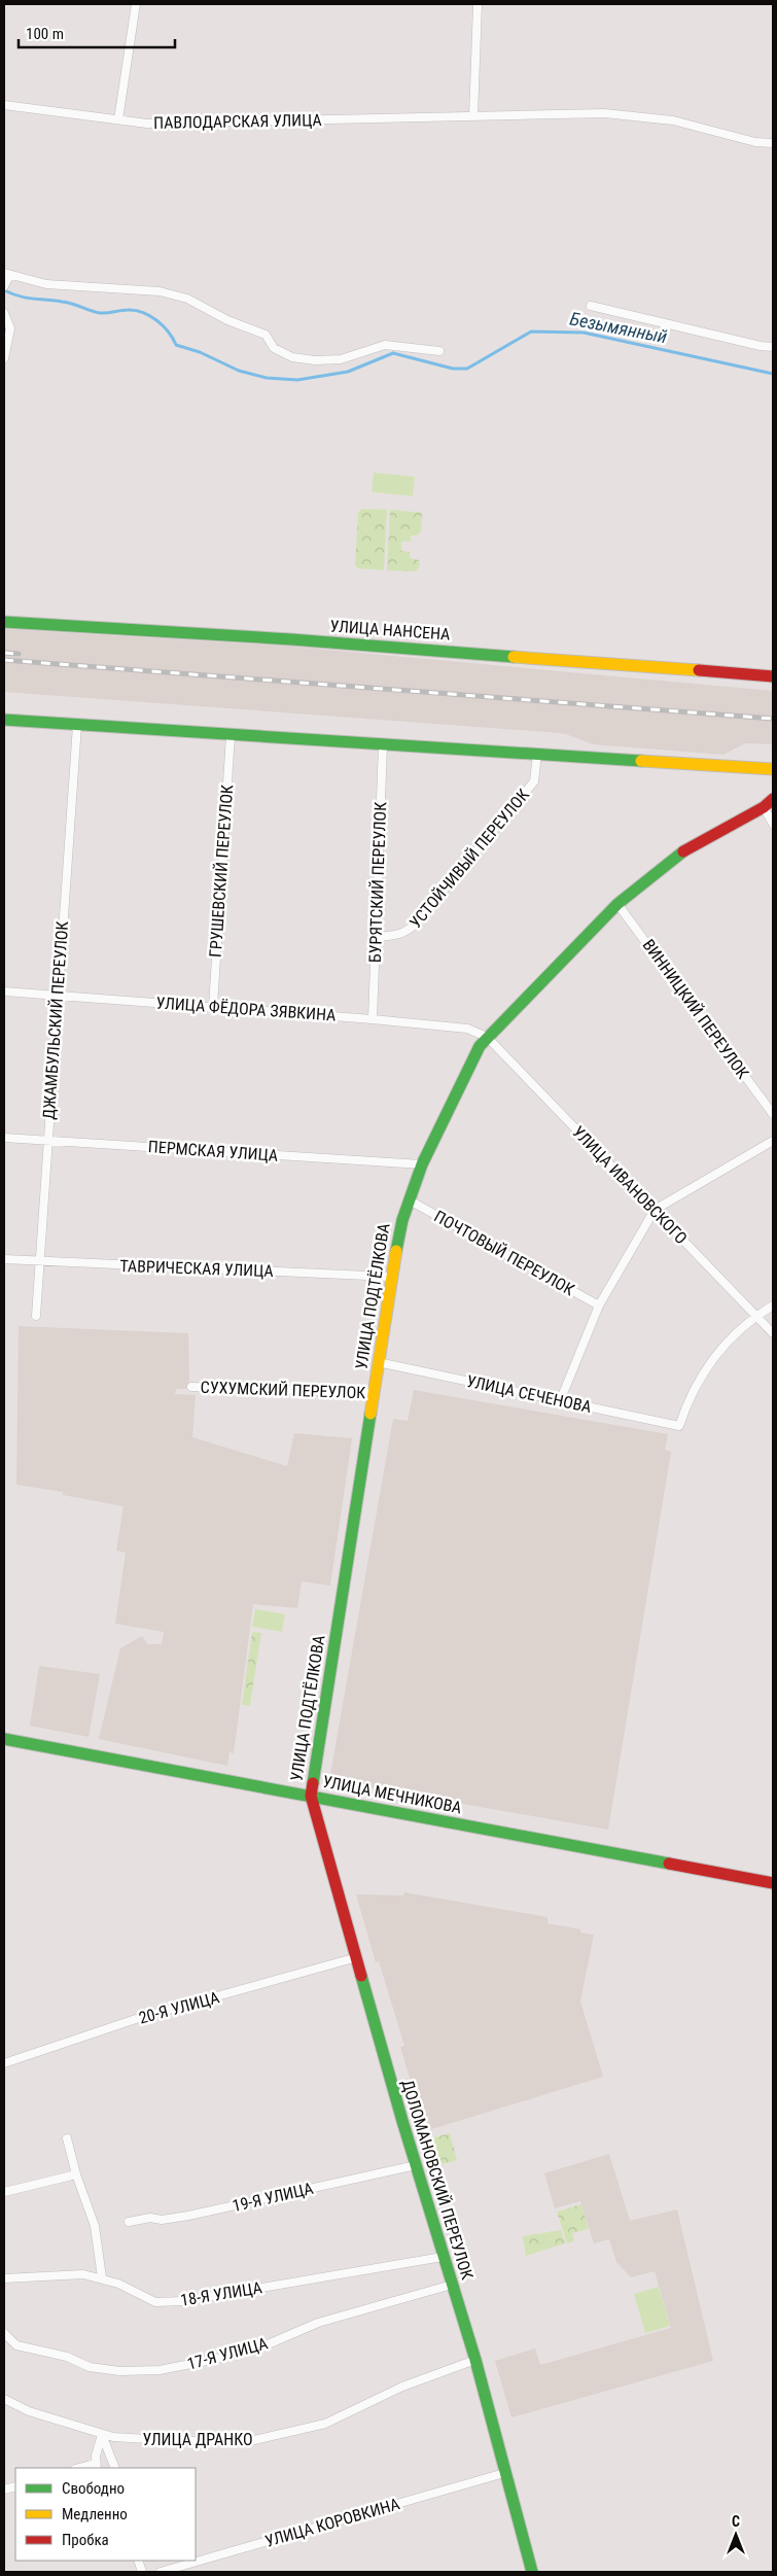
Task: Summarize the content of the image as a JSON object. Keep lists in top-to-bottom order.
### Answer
{
  "streets": {
    "main road": [
      "УЛИЦА НАНСЕНА",
      "УЛИЦА ПОДТЁЛКОВА",
      "УЛИЦА МЕЧНИКОВА",
      "ДОЛОМАНОВСКИЙ ПЕРЕУЛОК"
    ],
    "street": [
      "ПАВЛОДАРСКАЯ УЛИЦА",
      "УСТОЙЧИВЫЙ ПЕРЕУЛОК",
      "ГРУШЕВСКИЙ ПЕРЕУЛОК",
      "БУРЯТСКИЙ ПЕРЕУЛОК",
      "УЛИЦА ФЁДОРА ЗЯВКИНА",
      "ВИННИЦКИЙ ПЕРЕУЛОК",
      "ДЖАМБУЛЬСКИЙ ПЕРЕУЛОК",
      "ПЕРМСКАЯ УЛИЦА",
      "УЛИЦА ИВАНОВСКОГО",
      "ПОЧТОВЫЙ ПЕРЕУЛОК",
      "ТАВРИЧЕСКАЯ УЛИЦА",
      "СУХУМСКИЙ ПЕРЕУЛОК",
      "УЛИЦА СЕЧЕНОВА",
      "20-Я УЛИЦА",
      "19-Я УЛИЦА",
      "18-Я УЛИЦА",
      "17-Я УЛИЦА",
      "УЛИЦА ДРАНКО",
      "УЛИЦА КОРОВКИНА"
    ]
  },
  "crossings": [
    ["УСТОЙЧИВЫЙ ПЕРЕУЛОК", "БУРЯТСКИЙ ПЕРЕУЛОК"],
    ["ГРУШЕВСКИЙ ПЕРЕУЛОК", "УЛИЦА ФЁДОРА ЗЯВКИНА"],
    ["БУРЯТСКИЙ ПЕРЕУЛОК", "УЛИЦА ФЁДОРА ЗЯВКИНА"],
    ["УЛИЦА ФЁДОРА ЗЯВКИНА", "ДЖАМБУЛЬСКИЙ ПЕРЕУЛОК"],
    ["УЛИЦА ФЁДОРА ЗЯВКИНА", "УЛИЦА ИВАНОВСКОГО"],
    ["УЛИЦА ФЁДОРА ЗЯВКИНА", "УЛИЦА ПОДТЁЛКОВА"],
    ["ВИННИЦКИЙ ПЕРЕУЛОК", "УЛИЦА ПОДТЁЛКОВА"],
    ["ДЖАМБУЛЬСКИЙ ПЕРЕУЛОК", "ПЕРМСКАЯ УЛИЦА"],
    ["ДЖАМБУЛЬСКИЙ ПЕРЕУЛОК", "ТАВРИЧЕСКАЯ УЛИЦА"],
    ["ПЕРМСКАЯ УЛИЦА", "УЛИЦА ПОДТЁЛКОВА"],
    ["УЛИЦА ИВАНОВСКОГО", "УЛИЦА ПОДТЁЛКОВА"],
    ["УЛИЦА ИВАНОВСКОГО", "УЛИЦА СЕЧЕНОВА"],
    ["ПОЧТОВЫЙ ПЕРЕУЛОК", "УЛИЦА ПОДТЁЛКОВА"],
    ["ТАВРИЧЕСКАЯ УЛИЦА", "УЛИЦА ПОДТЁЛКОВА"],
    ["УЛИЦА ПОДТЁЛКОВА", "СУХУМСКИЙ ПЕРЕУЛОК"],
    ["УЛИЦА ПОДТЁЛКОВА", "УЛИЦА СЕЧЕНОВА"],
    ["УЛИЦА ПОДТЁЛКОВА", "УЛИЦА МЕЧНИКОВА"],
    ["УЛИЦА ПОДТЁЛКОВА", "ДОЛОМАНОВСКИЙ ПЕРЕУЛОК"],
    ["УЛИЦА МЕЧНИКОВА", "ДОЛОМАНОВСКИЙ ПЕРЕУЛОК"],
    ["20-Я УЛИЦА", "ДОЛОМАНОВСКИЙ ПЕРЕУЛОК"],
    ["ДОЛОМАНОВСКИЙ ПЕРЕУЛОК", "19-Я УЛИЦА"],
    ["ДОЛОМАНОВСКИЙ ПЕРЕУЛОК", "18-Я УЛИЦА"],
    ["ДОЛОМАНОВСКИЙ ПЕРЕУЛОК", "17-Я УЛИЦА"],
    ["ДОЛОМАНОВСКИЙ ПЕРЕУЛОК", "УЛИЦА ДРАНКО"],
    ["ДОЛОМАНОВСКИЙ ПЕРЕУЛОК", "УЛИЦА КОРОВКИНА"]
  ],
  "water": ["Безымянный"],
  "legend": ["Свободно", "Медленно", "Пробка"],
  "scale_bar": "100 m",
  "north": "top"
}
